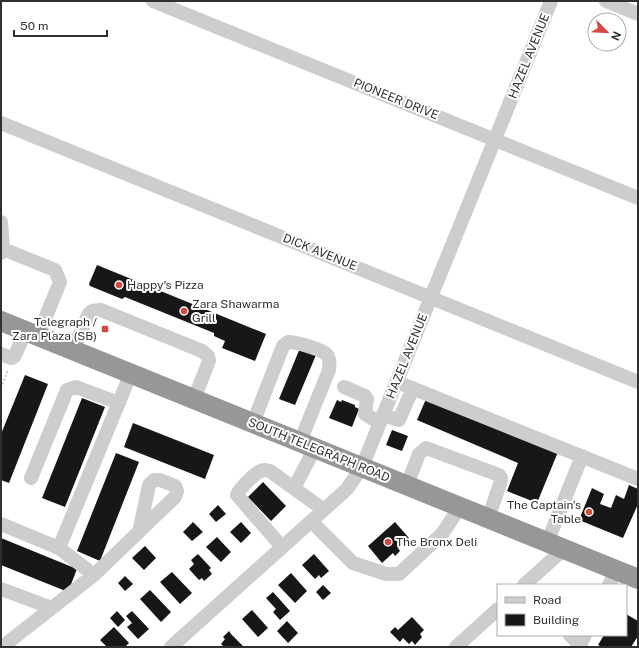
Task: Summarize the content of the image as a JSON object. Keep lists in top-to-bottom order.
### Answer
{
  "streets": {
    "highway": ["SOUTH TELEGRAPH ROAD"],
    "street": ["HAZEL AVENUE", "PIONEER DRIVE", "DICK AVENUE"]
  },
  "crossings": [
    ["HAZEL AVENUE", "PIONEER DRIVE"],
    ["HAZEL AVENUE", "DICK AVENUE"],
    ["HAZEL AVENUE", "SOUTH TELEGRAPH ROAD"]
  ],
  "places": {
    "other": [
      "Happy's Pizza",
      "Zara Shawarma Grill",
      "The Captain's Table",
      "The Bronx Deli"
    ],
    "transit": ["Telegraph / Zara Plaza (SB)"]
  },
  "legend": ["Road", "Building"],
  "scale_bar": "50 m",
  "north": "bottom right"
}
